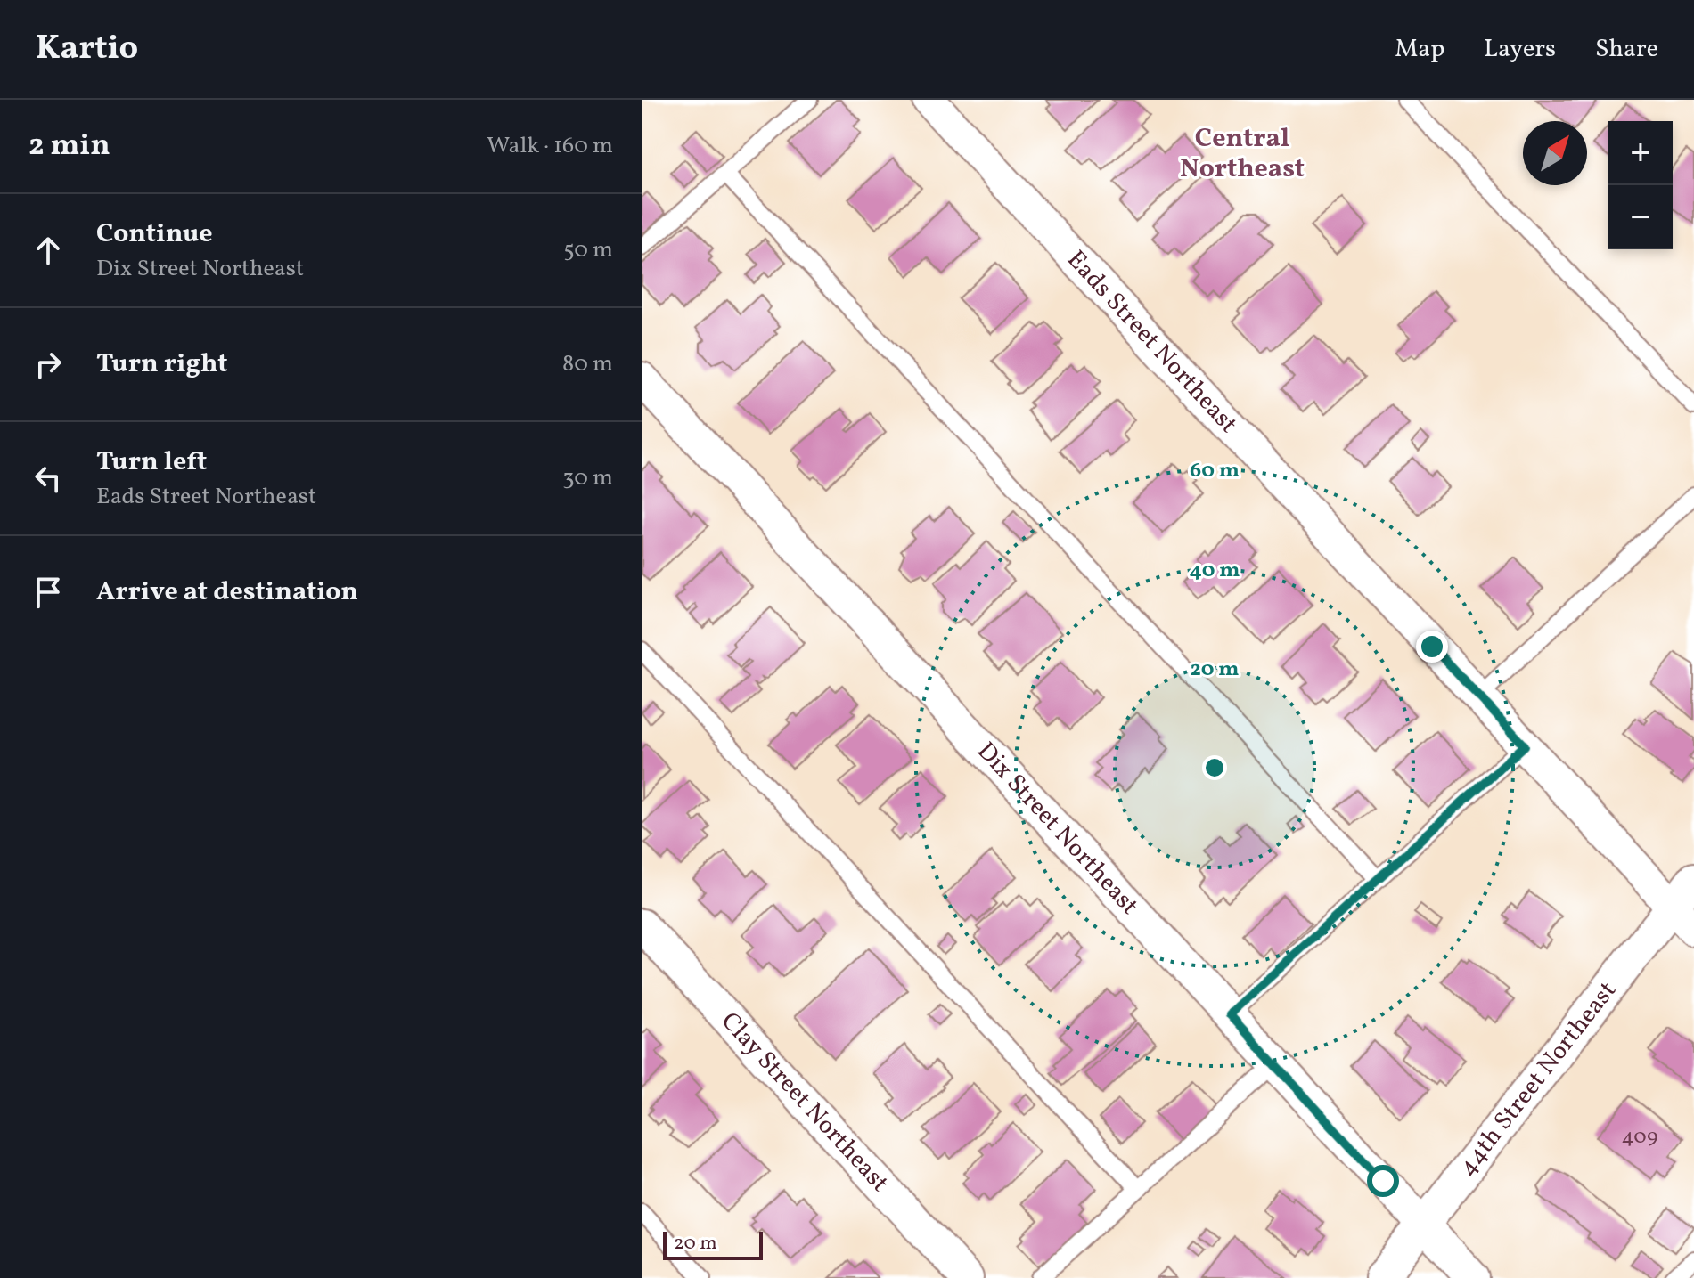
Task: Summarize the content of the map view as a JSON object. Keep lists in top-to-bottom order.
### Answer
{
  "streets": {
    "street": [
      "Eads Street Northeast",
      "Dix Street Northeast",
      "44th Street Northeast",
      "Clay Street Northeast"
    ]
  },
  "crossings": [
    ["Eads Street Northeast", "44th Street Northeast"],
    ["Dix Street Northeast", "44th Street Northeast"]
  ],
  "districts": ["Central Northeast"],
  "house_numbers": ["409"],
  "scale_bar": "20 m",
  "north": "top right",
  "page": {
    "header": "Kartio",
    "nav": ["Map", "Layers", "Share"],
    "heading": ["2 min", "Walk · 160 m"],
    "map_buttons": ["+", "−"],
    "list": [
      ["Continue", "Dix Street Northeast", "50 m"],
      ["Turn right", "80 m"],
      ["Turn left", "Eads Street Northeast", "30 m"],
      "Arrive at destination"
    ],
    "scale": "20 m"
  },
  "rings": ["60 m", "40 m", "20 m"]
}
